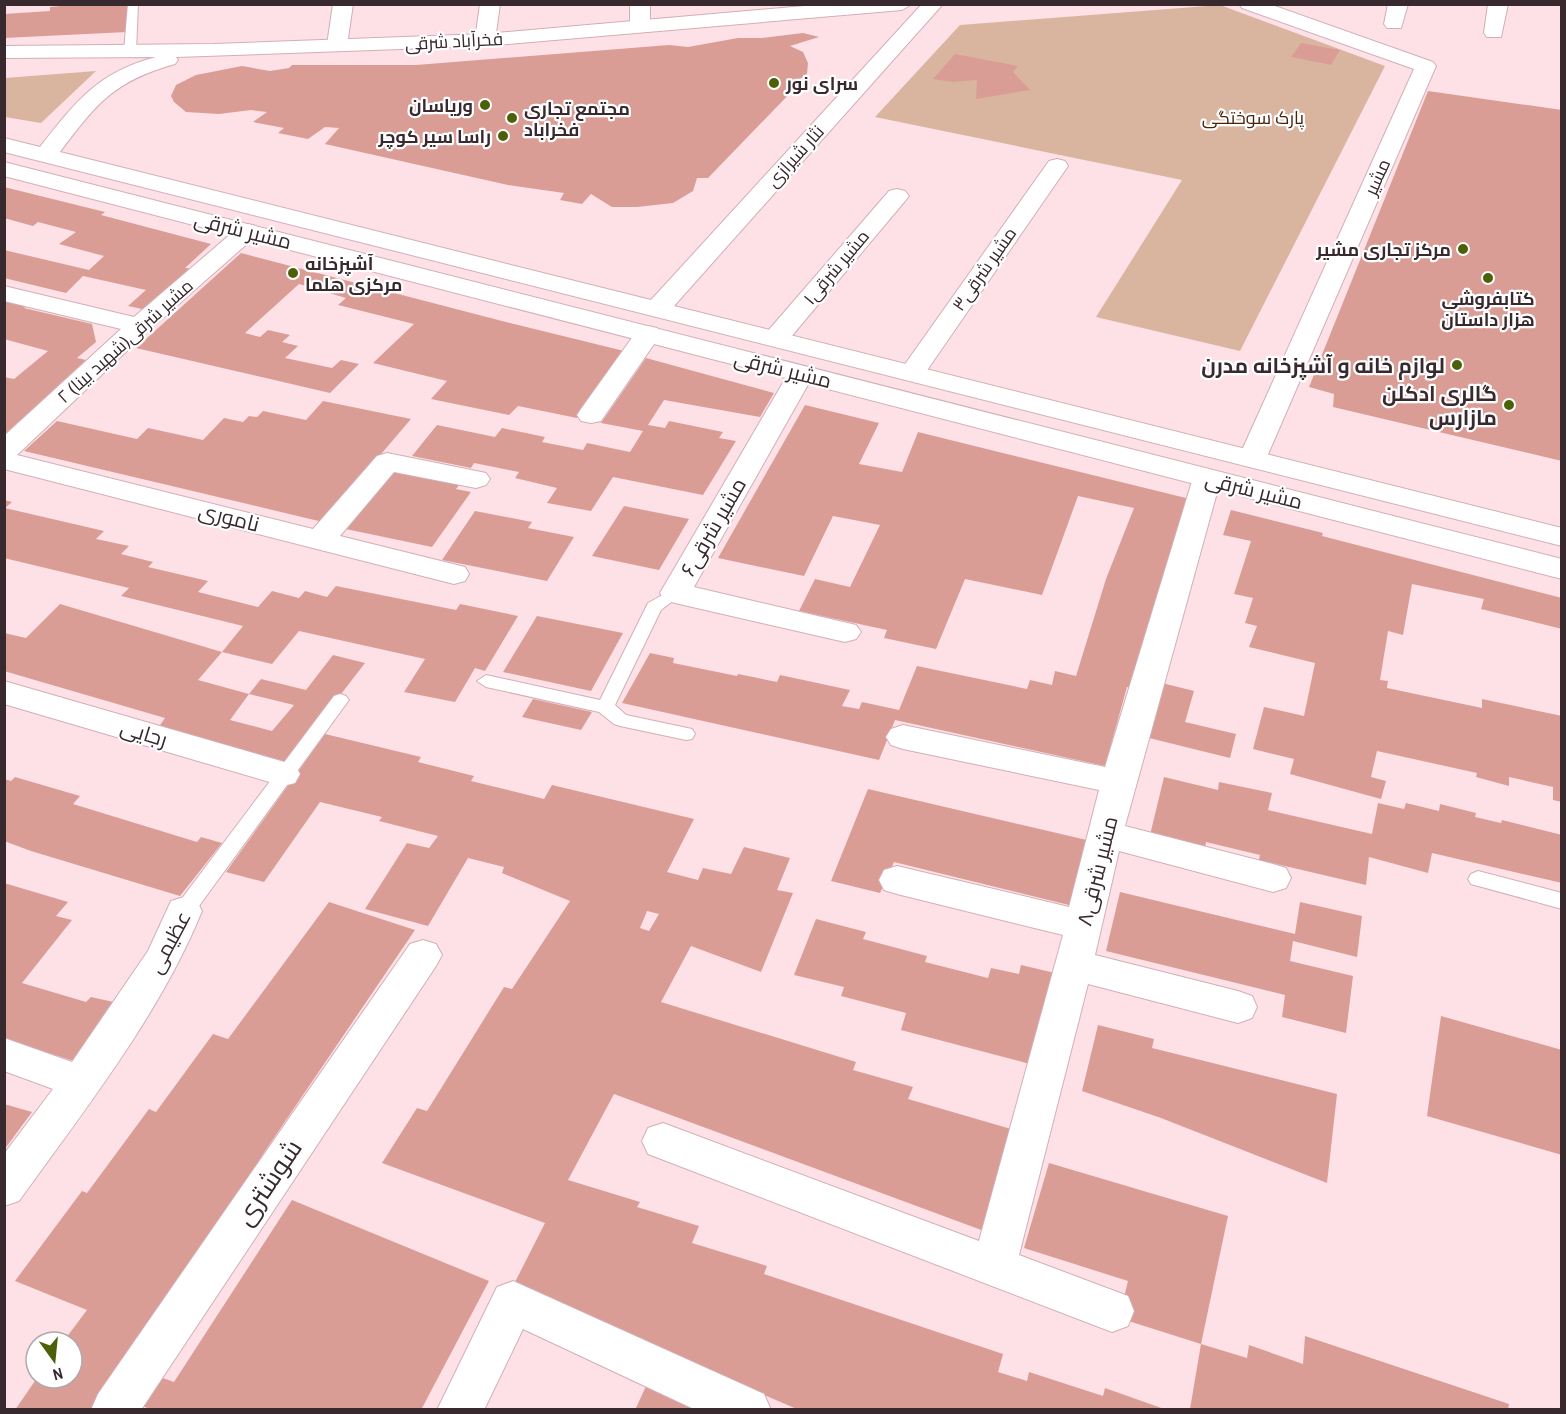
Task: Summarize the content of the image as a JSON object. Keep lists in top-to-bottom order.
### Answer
{
  "streets": {
    "street": [
      "فخرآباد شرقی",
      "نثار شیرازی",
      "مشیر",
      "مشیر شرقی",
      "۱مشیر شرقی",
      "۳مشیر شرقی",
      "۲ مشیر شرقی(شهید بینا)",
      "ناموری",
      "۶مشیر شرقی",
      "رجایی",
      "مشیر شرقی۸",
      "عظیمی",
      "شوشتری"
    ]
  },
  "crossings": [
    ["نثار شیرازی", "مشیر شرقی"],
    ["مشیر", "مشیر شرقی"],
    ["مشیر شرقی", "۱مشیر شرقی"],
    ["مشیر شرقی", "۳مشیر شرقی"],
    ["مشیر شرقی", "۲ مشیر شرقی(شهید بینا)"],
    ["مشیر شرقی", "۶مشیر شرقی"],
    ["مشیر شرقی", "مشیر شرقی۸"],
    ["رجایی", "عظیمی"]
  ],
  "parks": ["پارک سوختگی"],
  "places": [
    "سرای نور",
    "وریاسان",
    "مجتمع تجاری فخراباد",
    "راسا سیر کوچر",
    "مرکز تجاری مشیر",
    "آشپزخانه مرکزی هلما",
    "کتابفروشی هزار داستان",
    "لوازم خانه و آشپزخانه مدرن",
    "گالری ادکلن مازارس"
  ],
  "north": "bottom"
}
